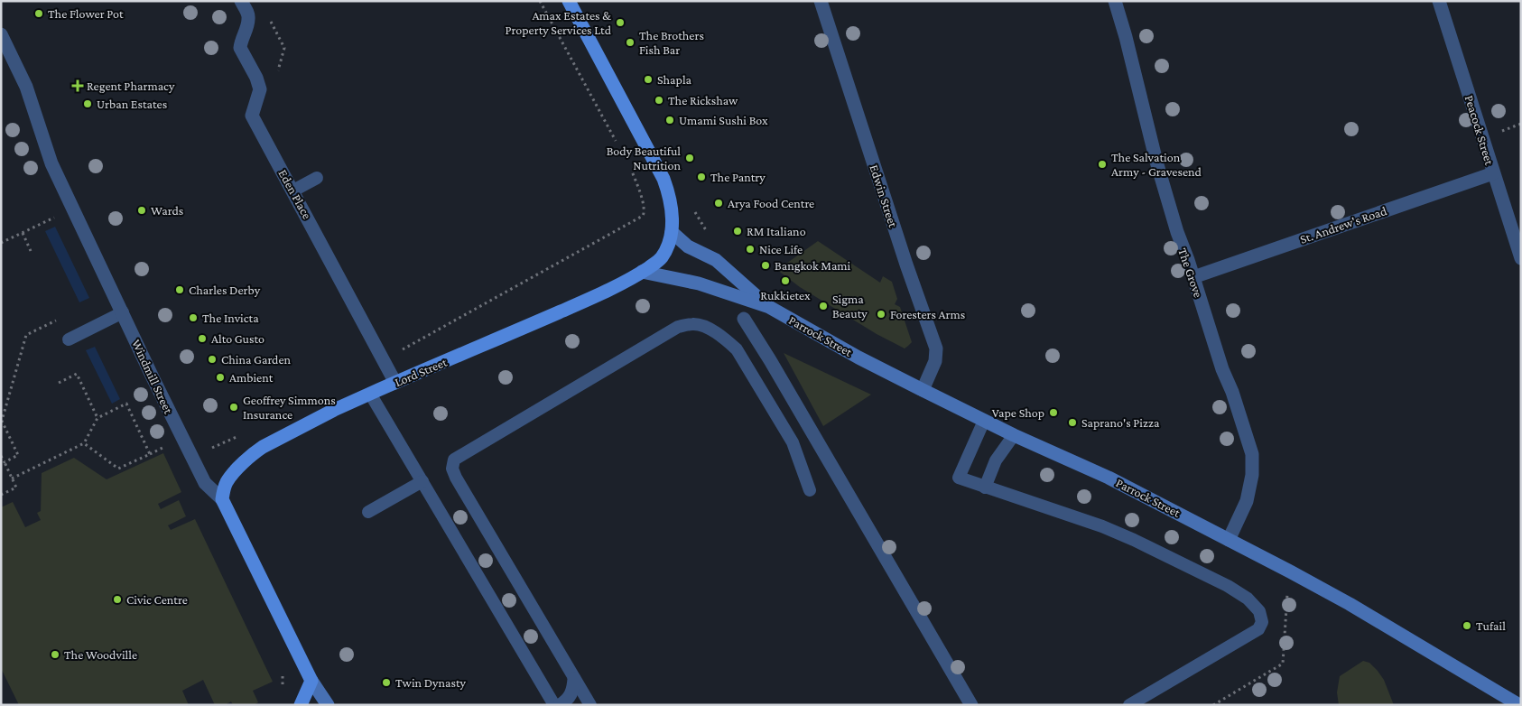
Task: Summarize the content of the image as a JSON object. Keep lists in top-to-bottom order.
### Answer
{
  "streets": {
    "main road": ["Lord Street", "Windmill Street"],
    "street": [
      "Peacock Street",
      "Eden Place",
      "Edwin Street",
      "St. Andrew's Road",
      "The Grove",
      "Parrock Street"
    ]
  },
  "crossings": [
    ["Peacock Street", "St. Andrew's Road"],
    ["Eden Place", "Lord Street"],
    ["Edwin Street", "Parrock Street"],
    ["St. Andrew's Road", "The Grove"],
    ["The Grove", "Parrock Street"],
    ["Parrock Street", "Lord Street"],
    ["Lord Street", "Windmill Street"]
  ],
  "places": {
    "other": [
      "The Flower Pot",
      "Amax Estates & Property Services Ltd",
      "The Brothers Fish Bar",
      "Shapla",
      "The Rickshaw",
      "Urban Estates",
      "Umami Sushi Box",
      "Body Beautiful Nutrition",
      "The Salvation Army - Gravesend",
      "The Pantry",
      "Arya Food Centre",
      "Wards",
      "RM Italiano",
      "Nice Life",
      "Bangkok Mami",
      "Rukkietex",
      "Charles Derby",
      "Sigma Beauty",
      "Foresters Arms",
      "The Invicta",
      "Alto Gusto",
      "China Garden",
      "Ambient",
      "Geoffrey Simmons Insurance",
      "Vape Shop",
      "Saprano's Pizza",
      "Civic Centre",
      "Tufail",
      "The Woodville",
      "Twin Dynasty"
    ],
    "health": ["Regent Pharmacy"]
  }
}
